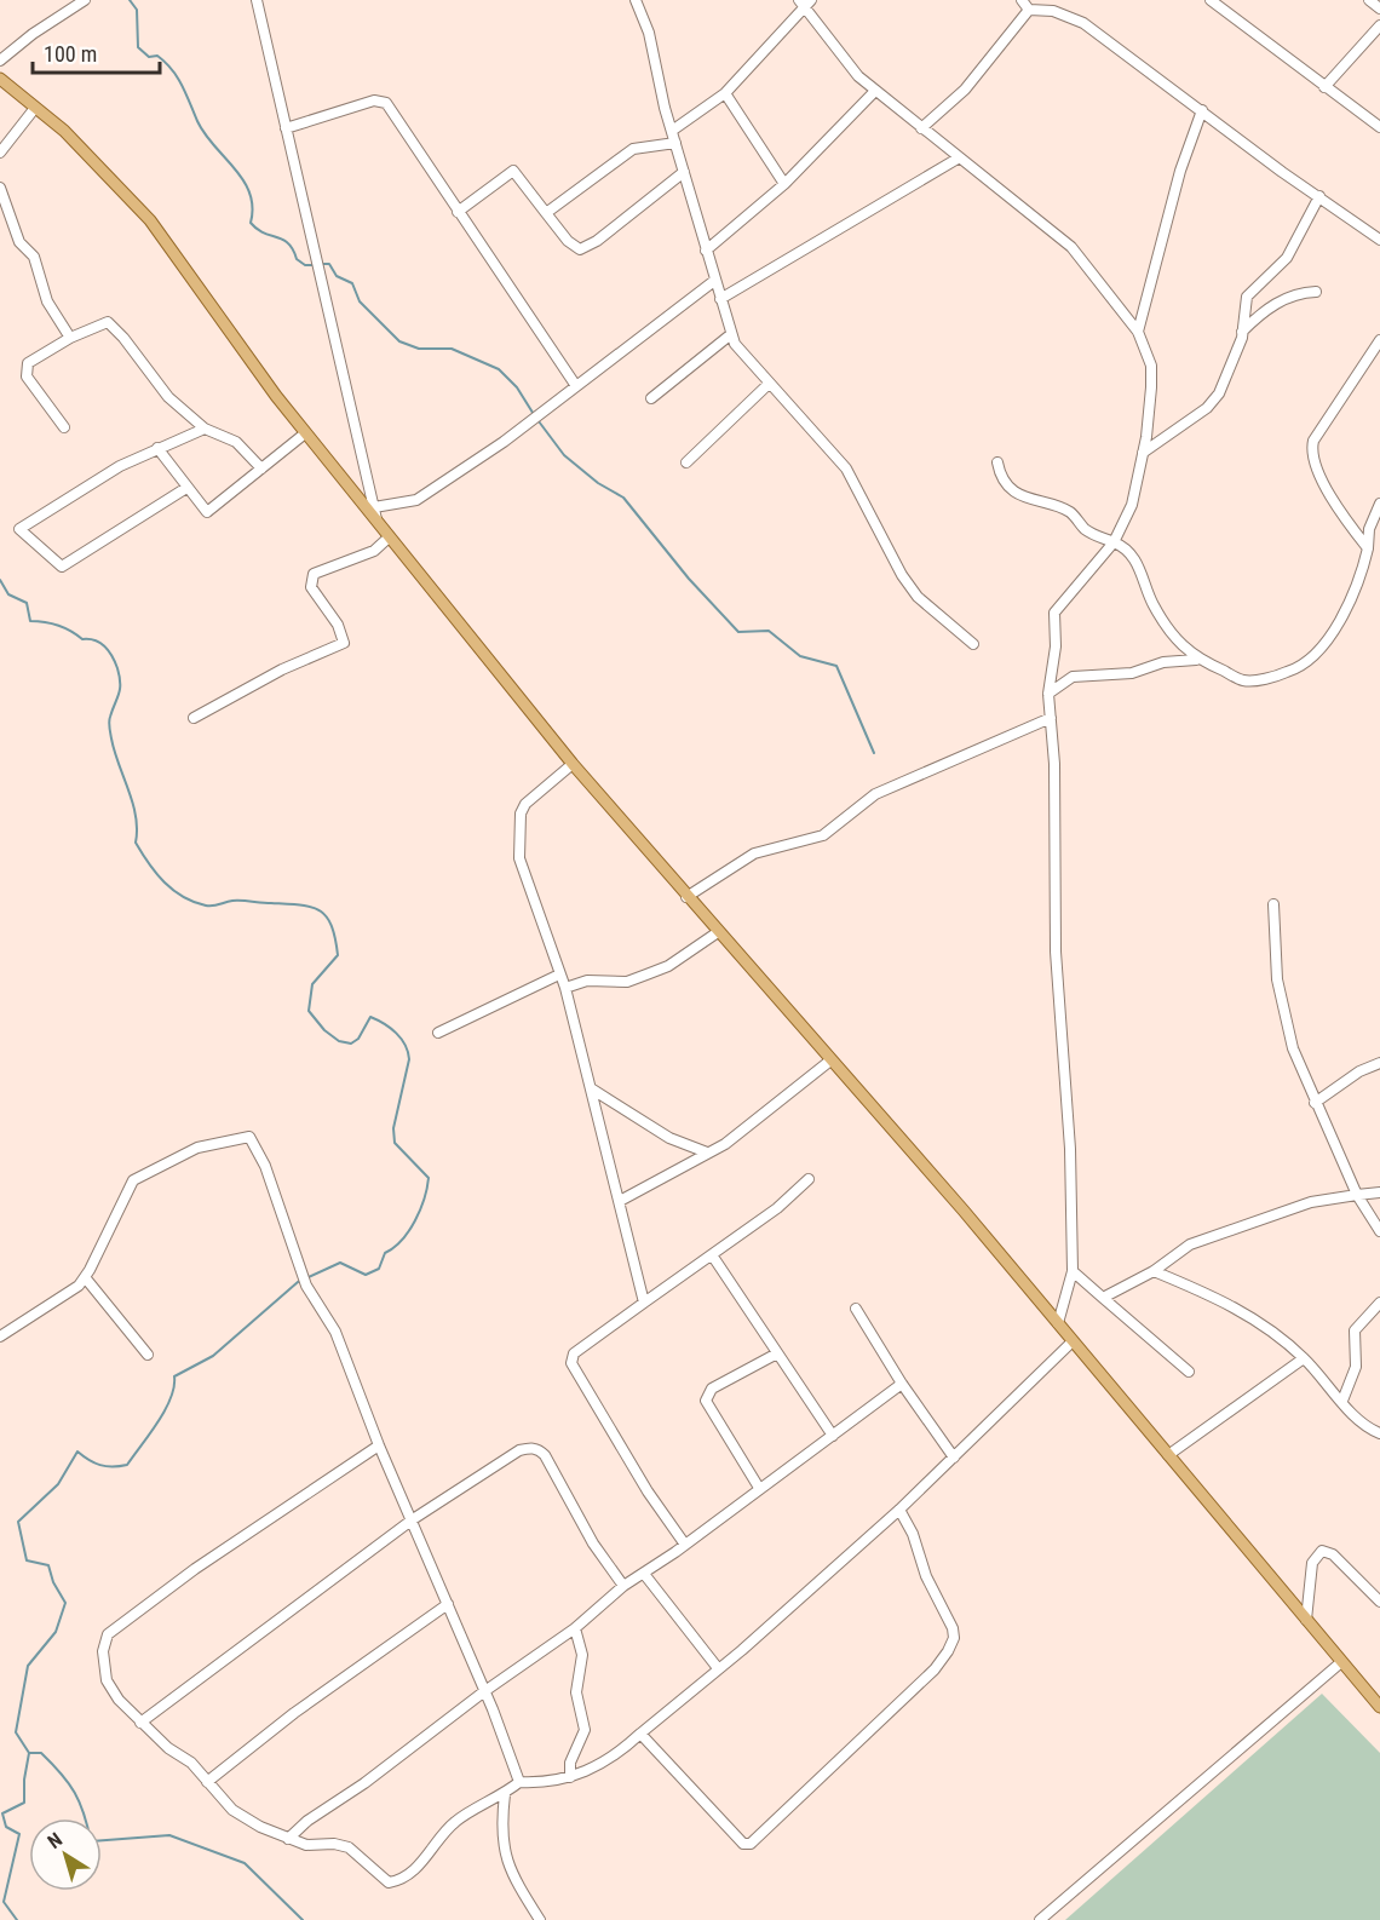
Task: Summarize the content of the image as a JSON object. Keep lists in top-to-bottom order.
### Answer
{
  "scale_bar": "100 m",
  "north": "top left"
}
